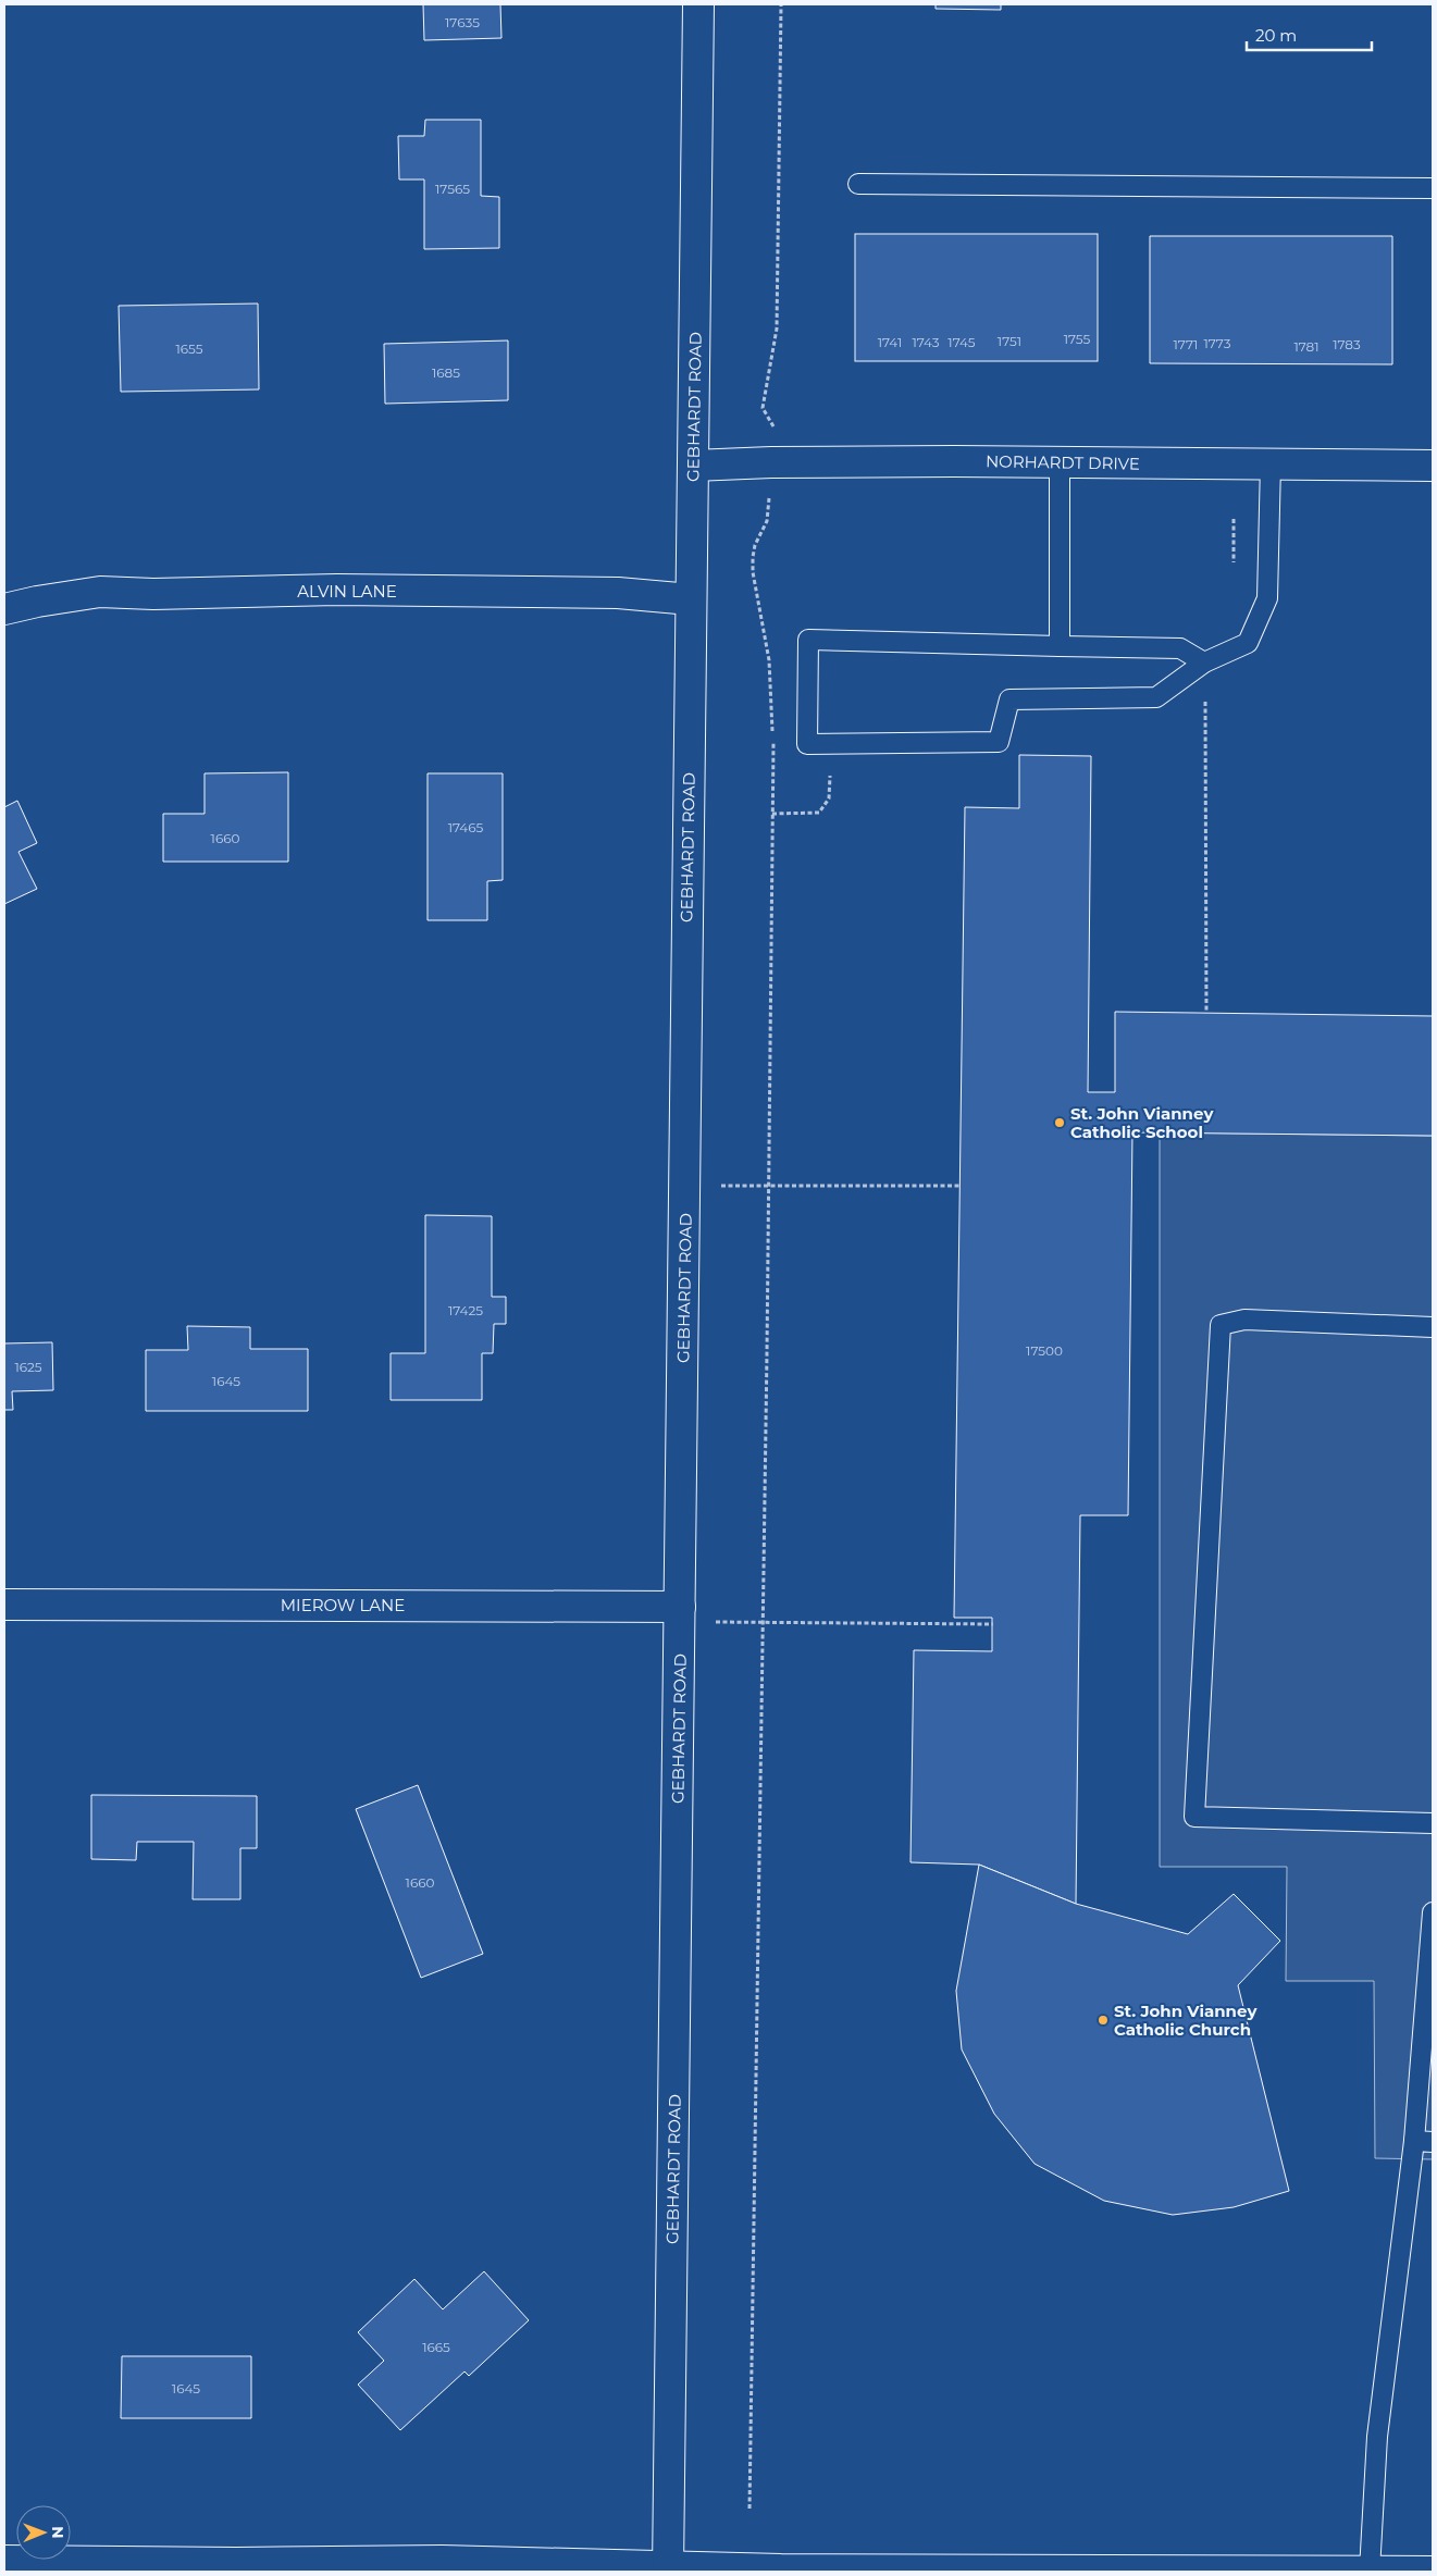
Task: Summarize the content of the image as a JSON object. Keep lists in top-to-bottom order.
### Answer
{
  "streets": {
    "street": [
      "GEBHARDT ROAD",
      "NORHARDT DRIVE",
      "ALVIN LANE",
      "MIEROW LANE"
    ]
  },
  "crossings": [
    ["GEBHARDT ROAD", "NORHARDT DRIVE"],
    ["GEBHARDT ROAD", "ALVIN LANE"],
    ["GEBHARDT ROAD", "MIEROW LANE"]
  ],
  "places": ["St. John Vianney Catholic School", "St. John Vianney Catholic Church"],
  "house_numbers": [
    "17635",
    "17565",
    "1755",
    "1751",
    "1741",
    "1743",
    "1745",
    "1773",
    "1771",
    "1783",
    "1781",
    "1655",
    "1685",
    "17465",
    "1660",
    "17425",
    "17500",
    "1625",
    "1645",
    "1660",
    "1665",
    "1645"
  ],
  "scale_bar": "20 m",
  "north": "right"
}
